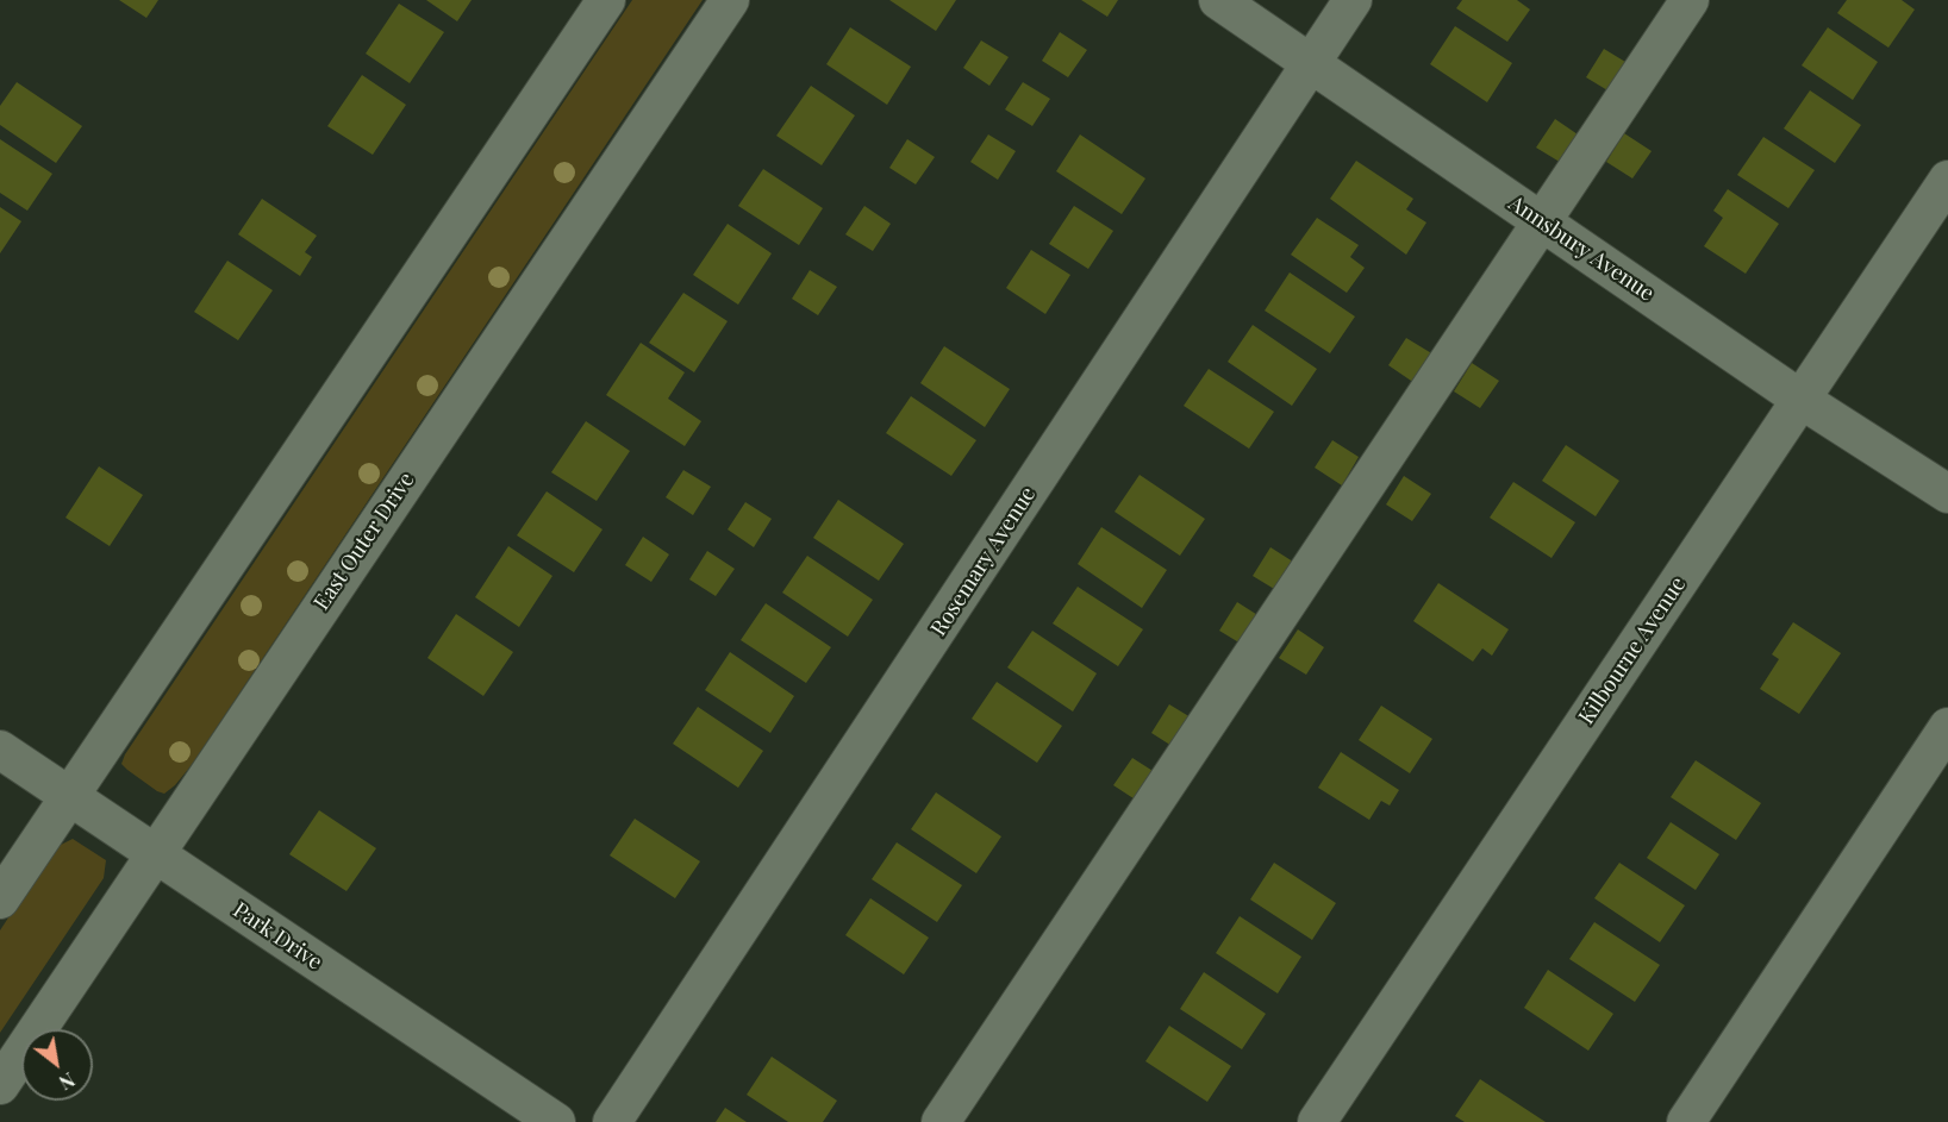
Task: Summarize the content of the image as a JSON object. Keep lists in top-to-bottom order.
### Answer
{
  "streets": {
    "street": [
      "Annsbury Avenue",
      "East Outer Drive",
      "Rosemary Avenue",
      "Kilbourne Avenue",
      "Park Drive"
    ]
  },
  "crossings": [
    ["Annsbury Avenue", "Rosemary Avenue"],
    ["Annsbury Avenue", "Kilbourne Avenue"],
    ["East Outer Drive", "Park Drive"]
  ],
  "north": "bottom right"
}
